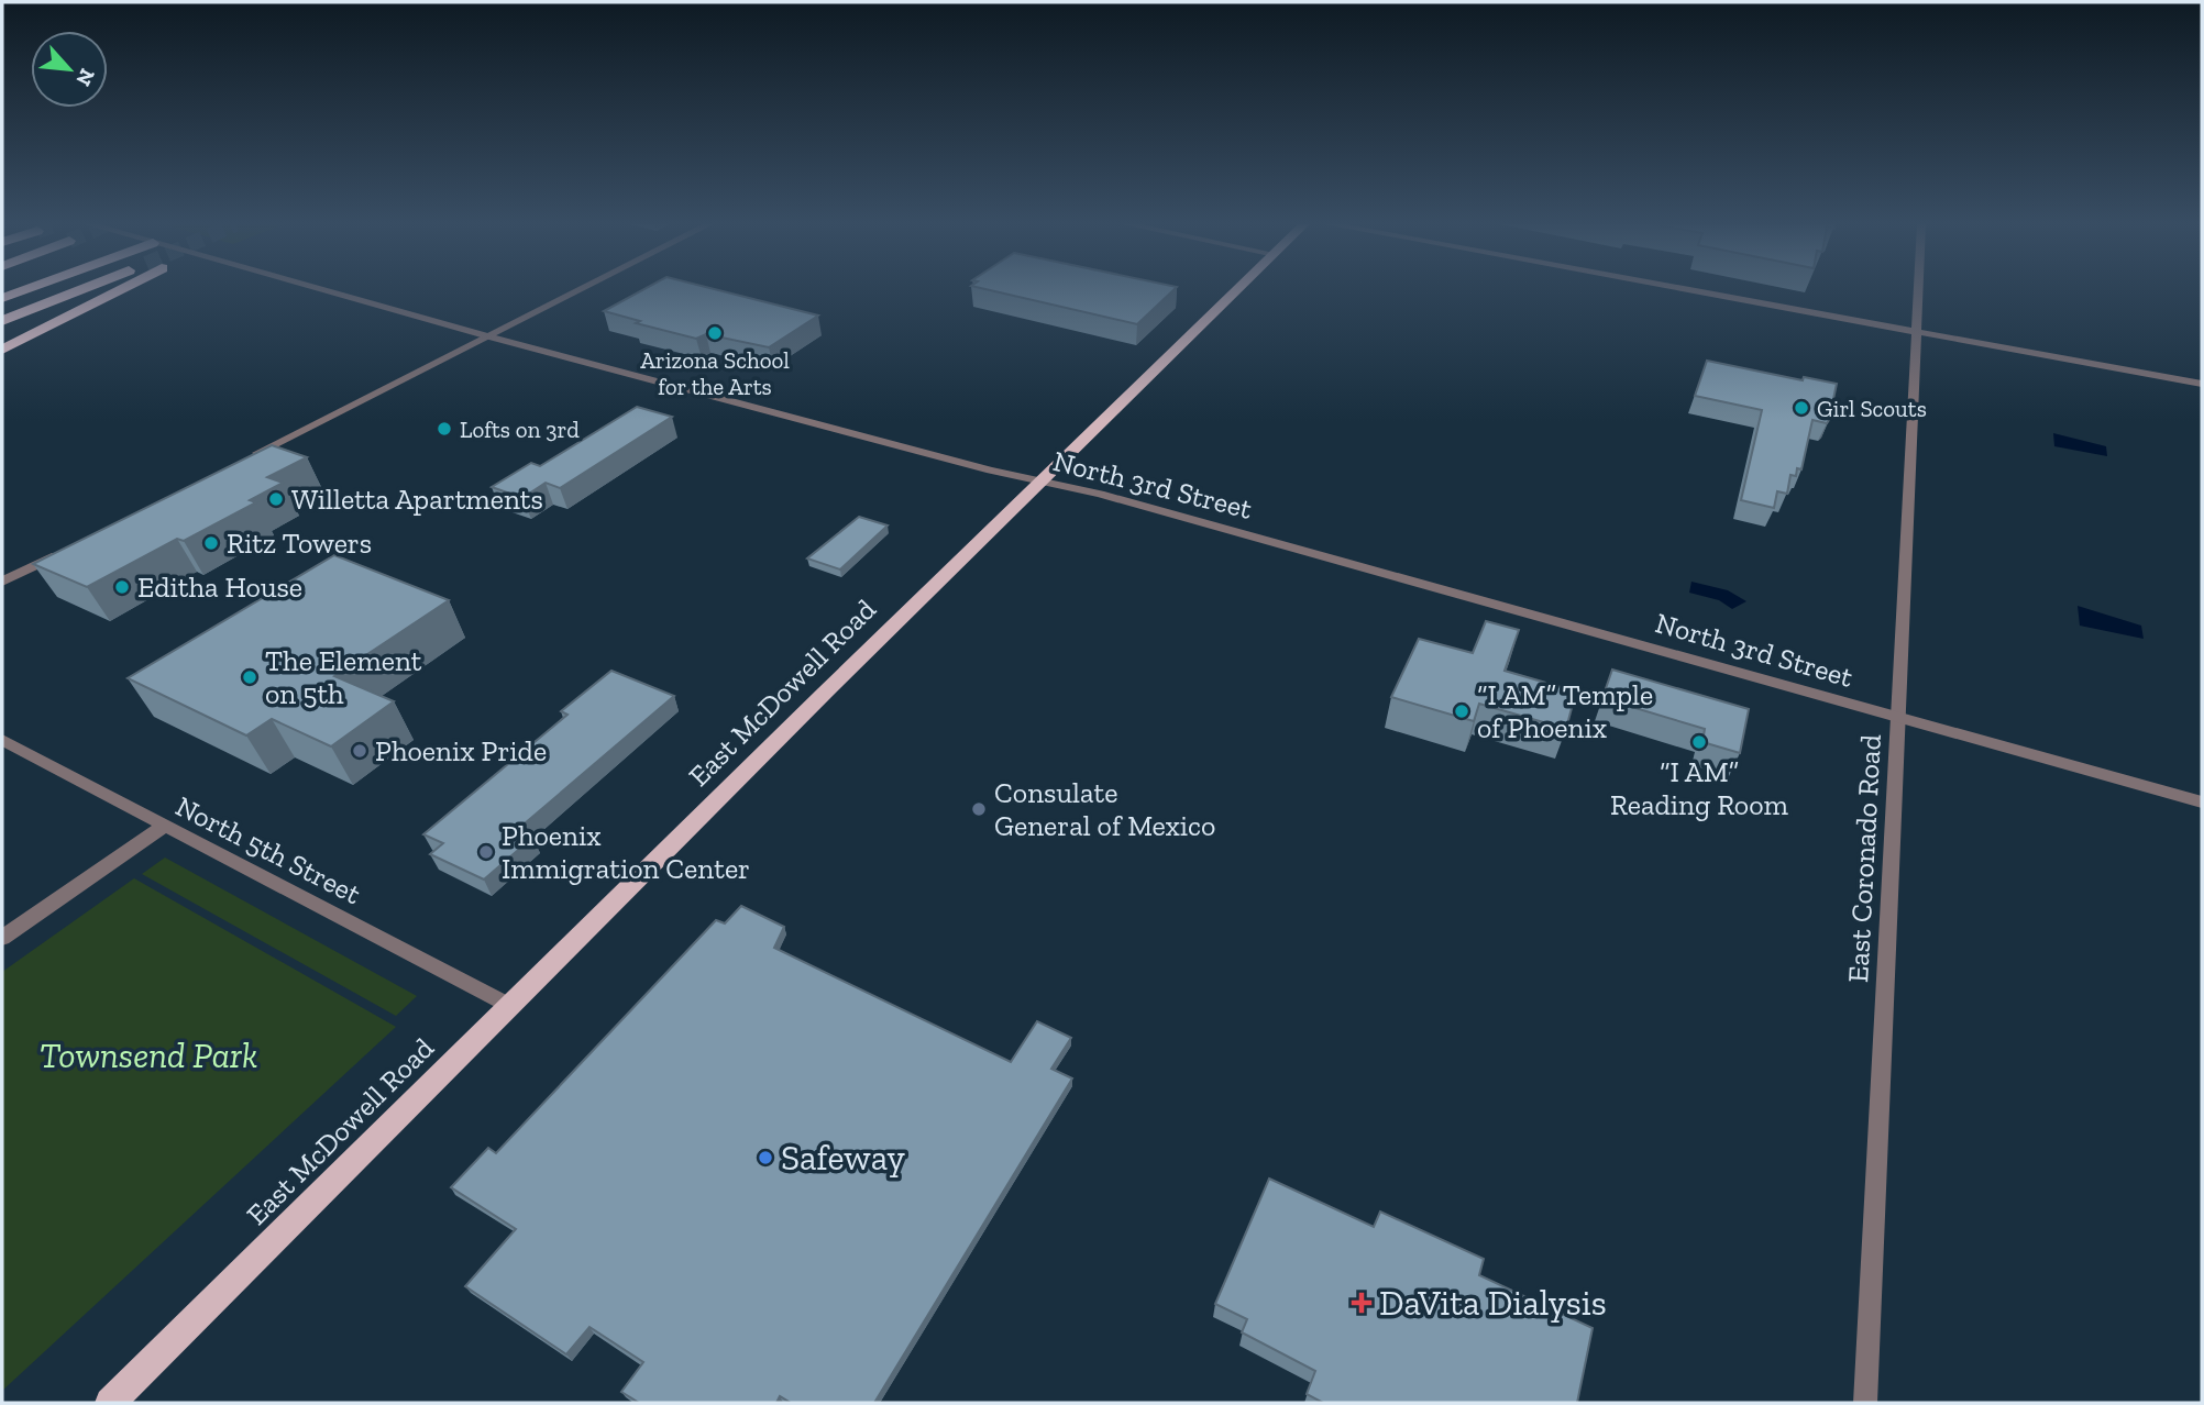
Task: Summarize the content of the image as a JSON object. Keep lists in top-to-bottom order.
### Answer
{
  "streets": {
    "main road": ["East McDowell Road"],
    "street": ["North 3rd Street", "North 5th Street", "East Coronado Road"]
  },
  "crossings": [
    ["North 3rd Street", "East McDowell Road"],
    ["North 3rd Street", "East Coronado Road"],
    ["East McDowell Road", "North 5th Street"]
  ],
  "parks": ["Townsend Park"],
  "places": {
    "other": [
      "Arizona School for the Arts",
      "Girl Scouts",
      "Lofts on 3rd",
      "Willetta Apartments",
      "Ritz Towers",
      "Editha House",
      "The Element on 5th",
      "“I AM” Temple of Phoenix",
      "“I AM” Reading Room",
      "Phoenix Pride",
      "Consulate General of Mexico",
      "Phoenix Immigration Center",
      "Safeway"
    ],
    "health": ["DaVita Dialysis"]
  },
  "north": "bottom right"
}
